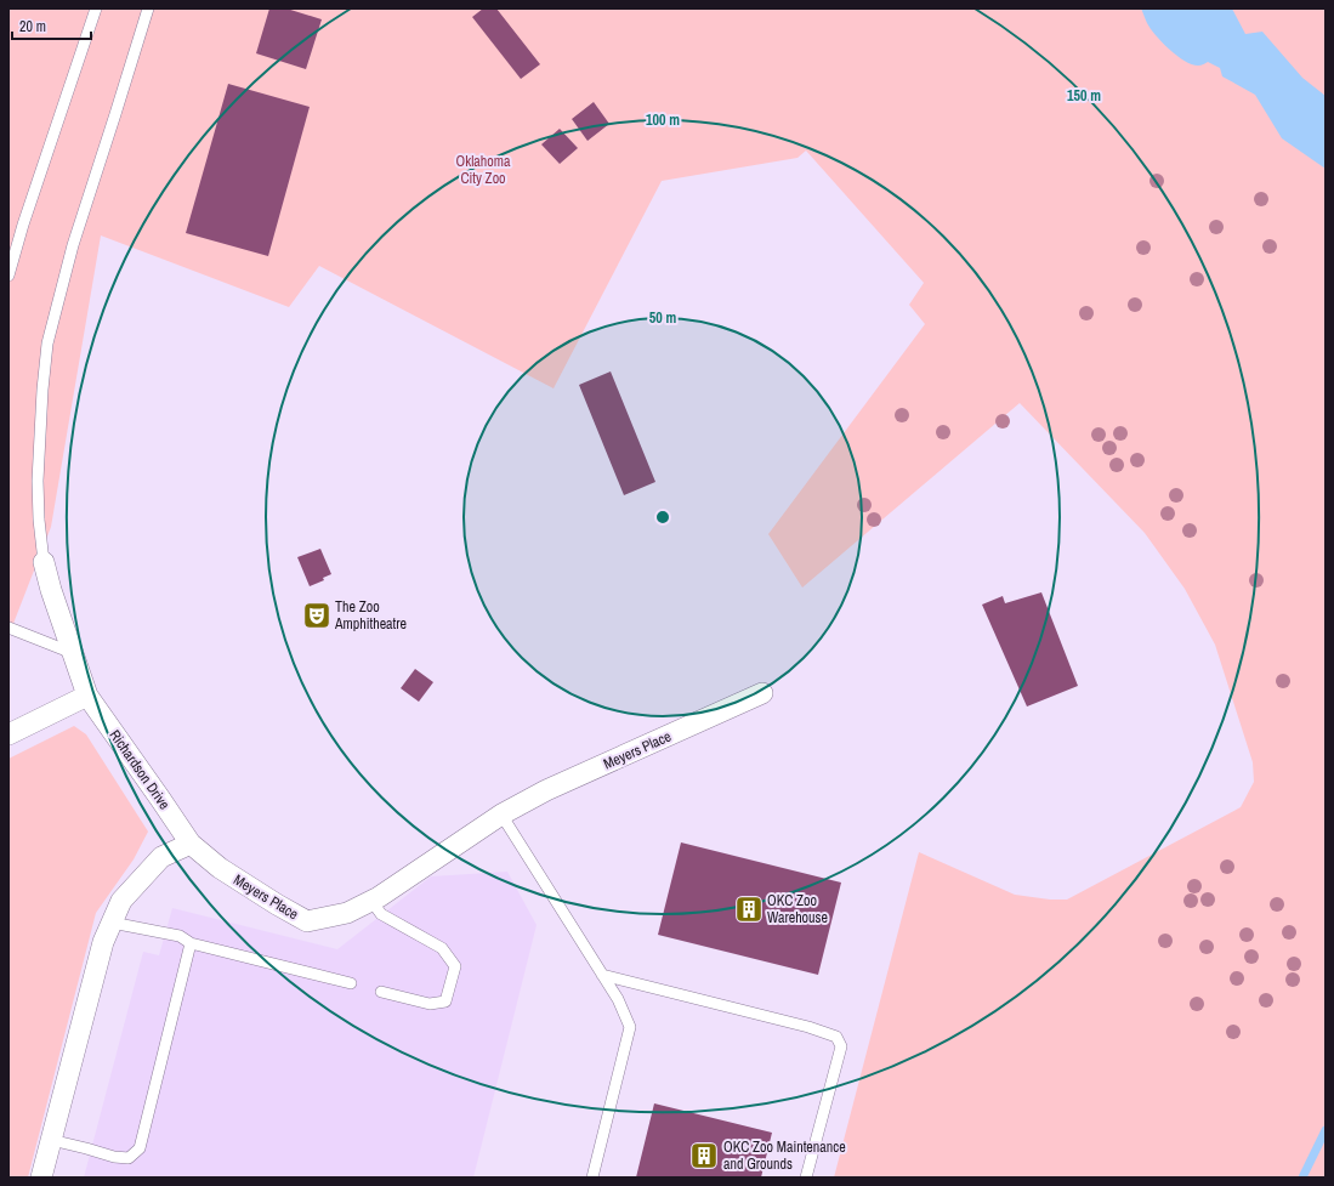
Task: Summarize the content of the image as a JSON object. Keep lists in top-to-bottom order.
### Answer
{
  "streets": {
    "street": ["Meyers Place", "Richardson Drive"]
  },
  "crossings": [
    ["Meyers Place", "Richardson Drive"]
  ],
  "parks": ["Oklahoma City Zoo"],
  "places": {
    "theatre": ["The Zoo Amphitheatre"],
    "building": ["OKC Zoo Warehouse", "OKC Zoo Maintenance and Grounds"]
  },
  "scale_bar": "20 m",
  "rings": ["150 m", "100 m", "50 m"]
}
